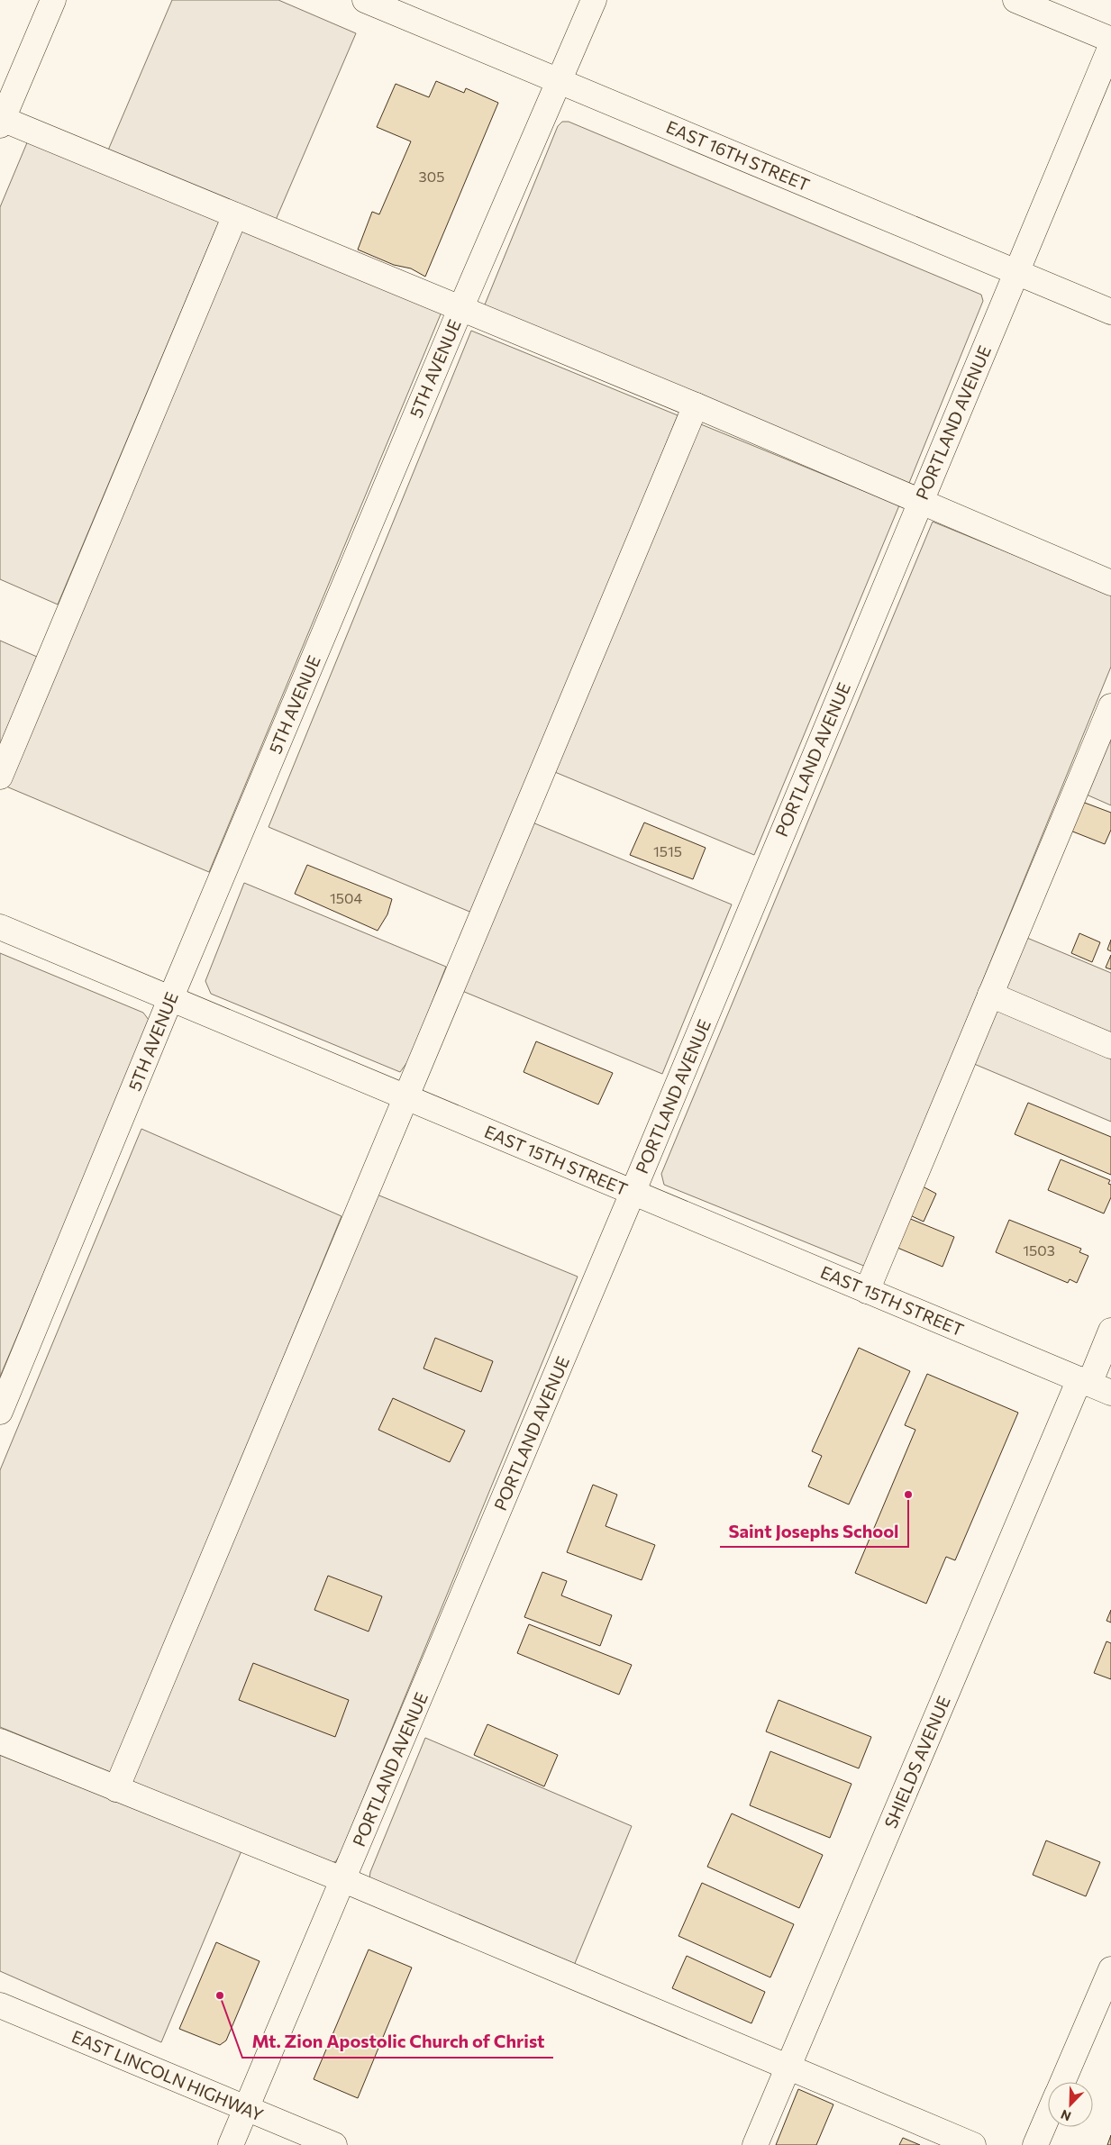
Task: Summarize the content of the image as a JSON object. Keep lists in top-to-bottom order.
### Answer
{
  "streets": {
    "street": [
      "EAST 16TH STREET",
      "5TH AVENUE",
      "PORTLAND AVENUE",
      "EAST 15TH STREET",
      "SHIELDS AVENUE",
      "EAST LINCOLN HIGHWAY"
    ]
  },
  "crossings": [
    ["EAST 16TH STREET", "5TH AVENUE"],
    ["EAST 16TH STREET", "PORTLAND AVENUE"],
    ["5TH AVENUE", "EAST 15TH STREET"],
    ["PORTLAND AVENUE", "EAST 15TH STREET"],
    ["PORTLAND AVENUE", "EAST LINCOLN HIGHWAY"],
    ["EAST 15TH STREET", "SHIELDS AVENUE"]
  ],
  "places": ["Saint Josephs School", "Mt. Zion Apostolic Church of Christ"],
  "house_numbers": [
    "305",
    "1515",
    "1504",
    "1503"
  ],
  "north": "bottom left"
}
